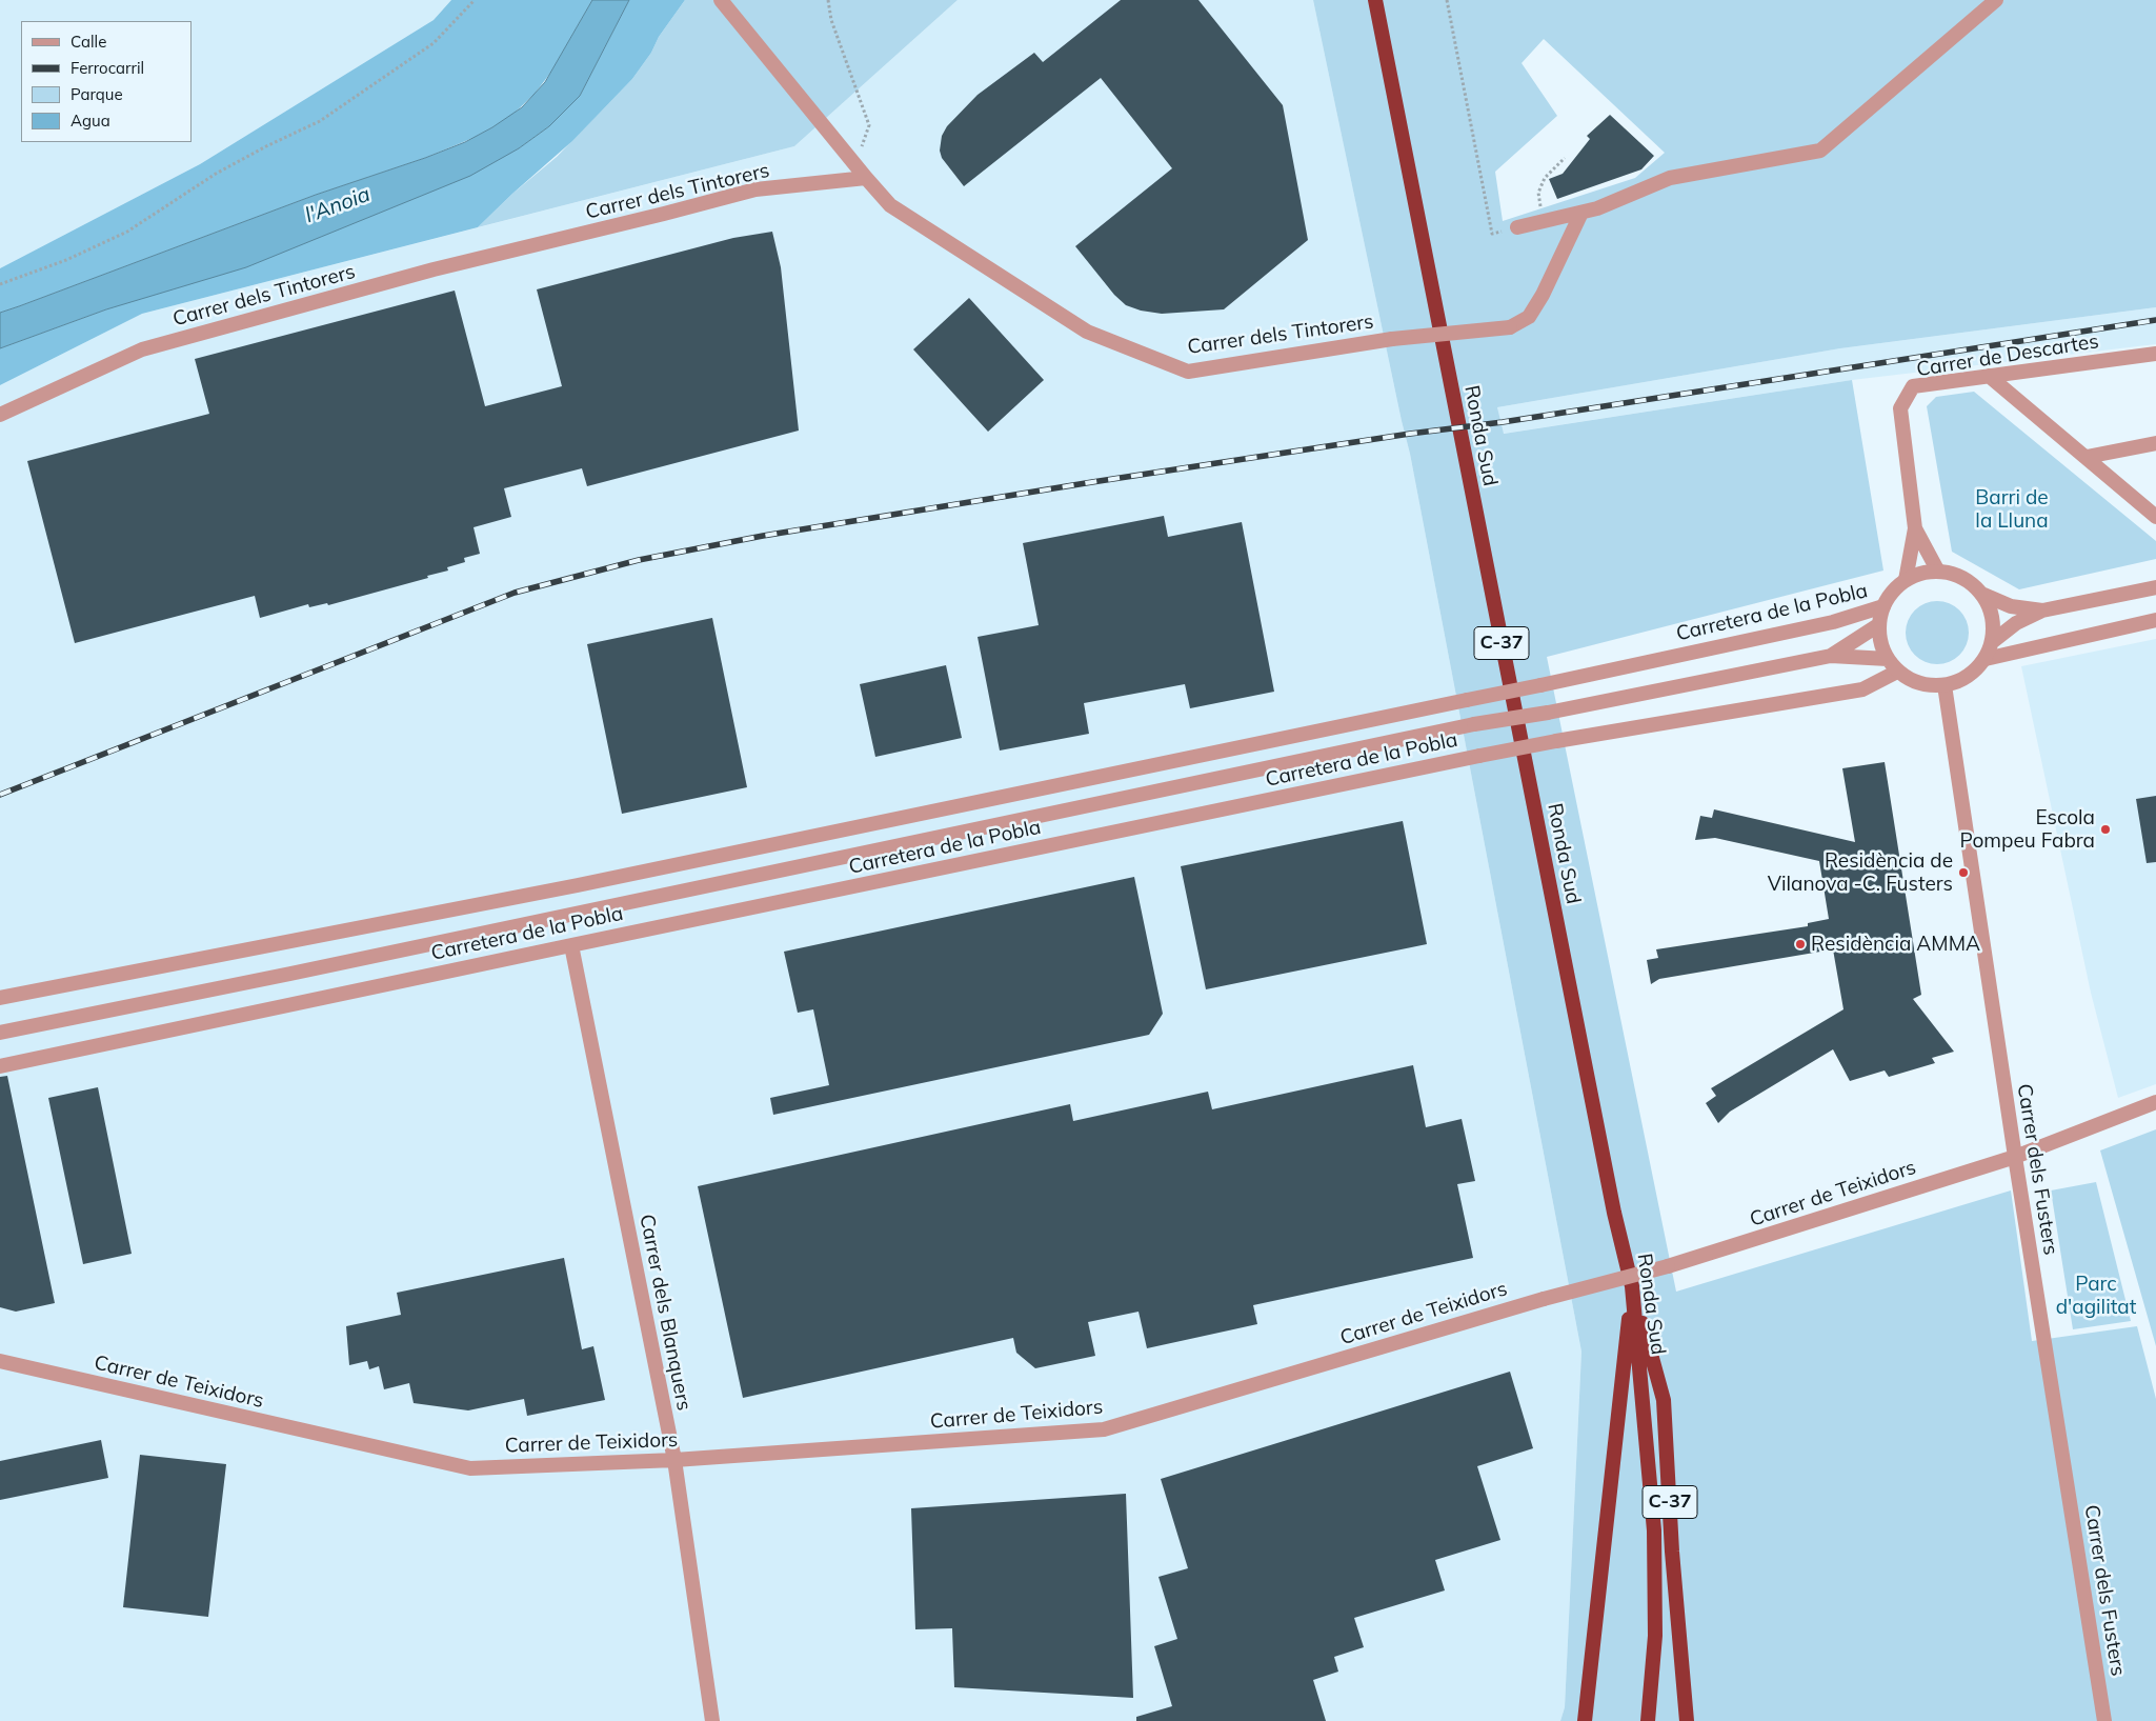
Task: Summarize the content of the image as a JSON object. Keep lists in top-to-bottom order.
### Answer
{
  "streets": {
    "highway": ["Ronda Sud", "C-37"],
    "street": [
      "Carrer dels Tintorers",
      "Carrer de Descartes",
      "Carretera de la Pobla",
      "Carrer dels Fusters",
      "Carrer de Teixidors",
      "Carrer dels Blanquers"
    ]
  },
  "crossings": [
    ["Carrer de Descartes", "Carretera de la Pobla"],
    ["Carrer de Descartes", "Carrer dels Fusters"],
    ["Ronda Sud", "C-37"],
    ["Carretera de la Pobla", "Carrer dels Fusters"],
    ["Carretera de la Pobla", "Carrer dels Blanquers"],
    ["Carrer dels Fusters", "Carrer de Teixidors"],
    ["Carrer de Teixidors", "Carrer dels Blanquers"]
  ],
  "water": ["l'Anoia"],
  "parks": ["Barri de la Lluna", "Parc d'agilitat"],
  "places": ["Escola Pompeu Fabra", "Residència de Vilanova -C. Fusters", "Residència AMMA"],
  "legend": [
    "Calle",
    "Ferrocarril",
    "Parque",
    "Agua"
  ]
}
